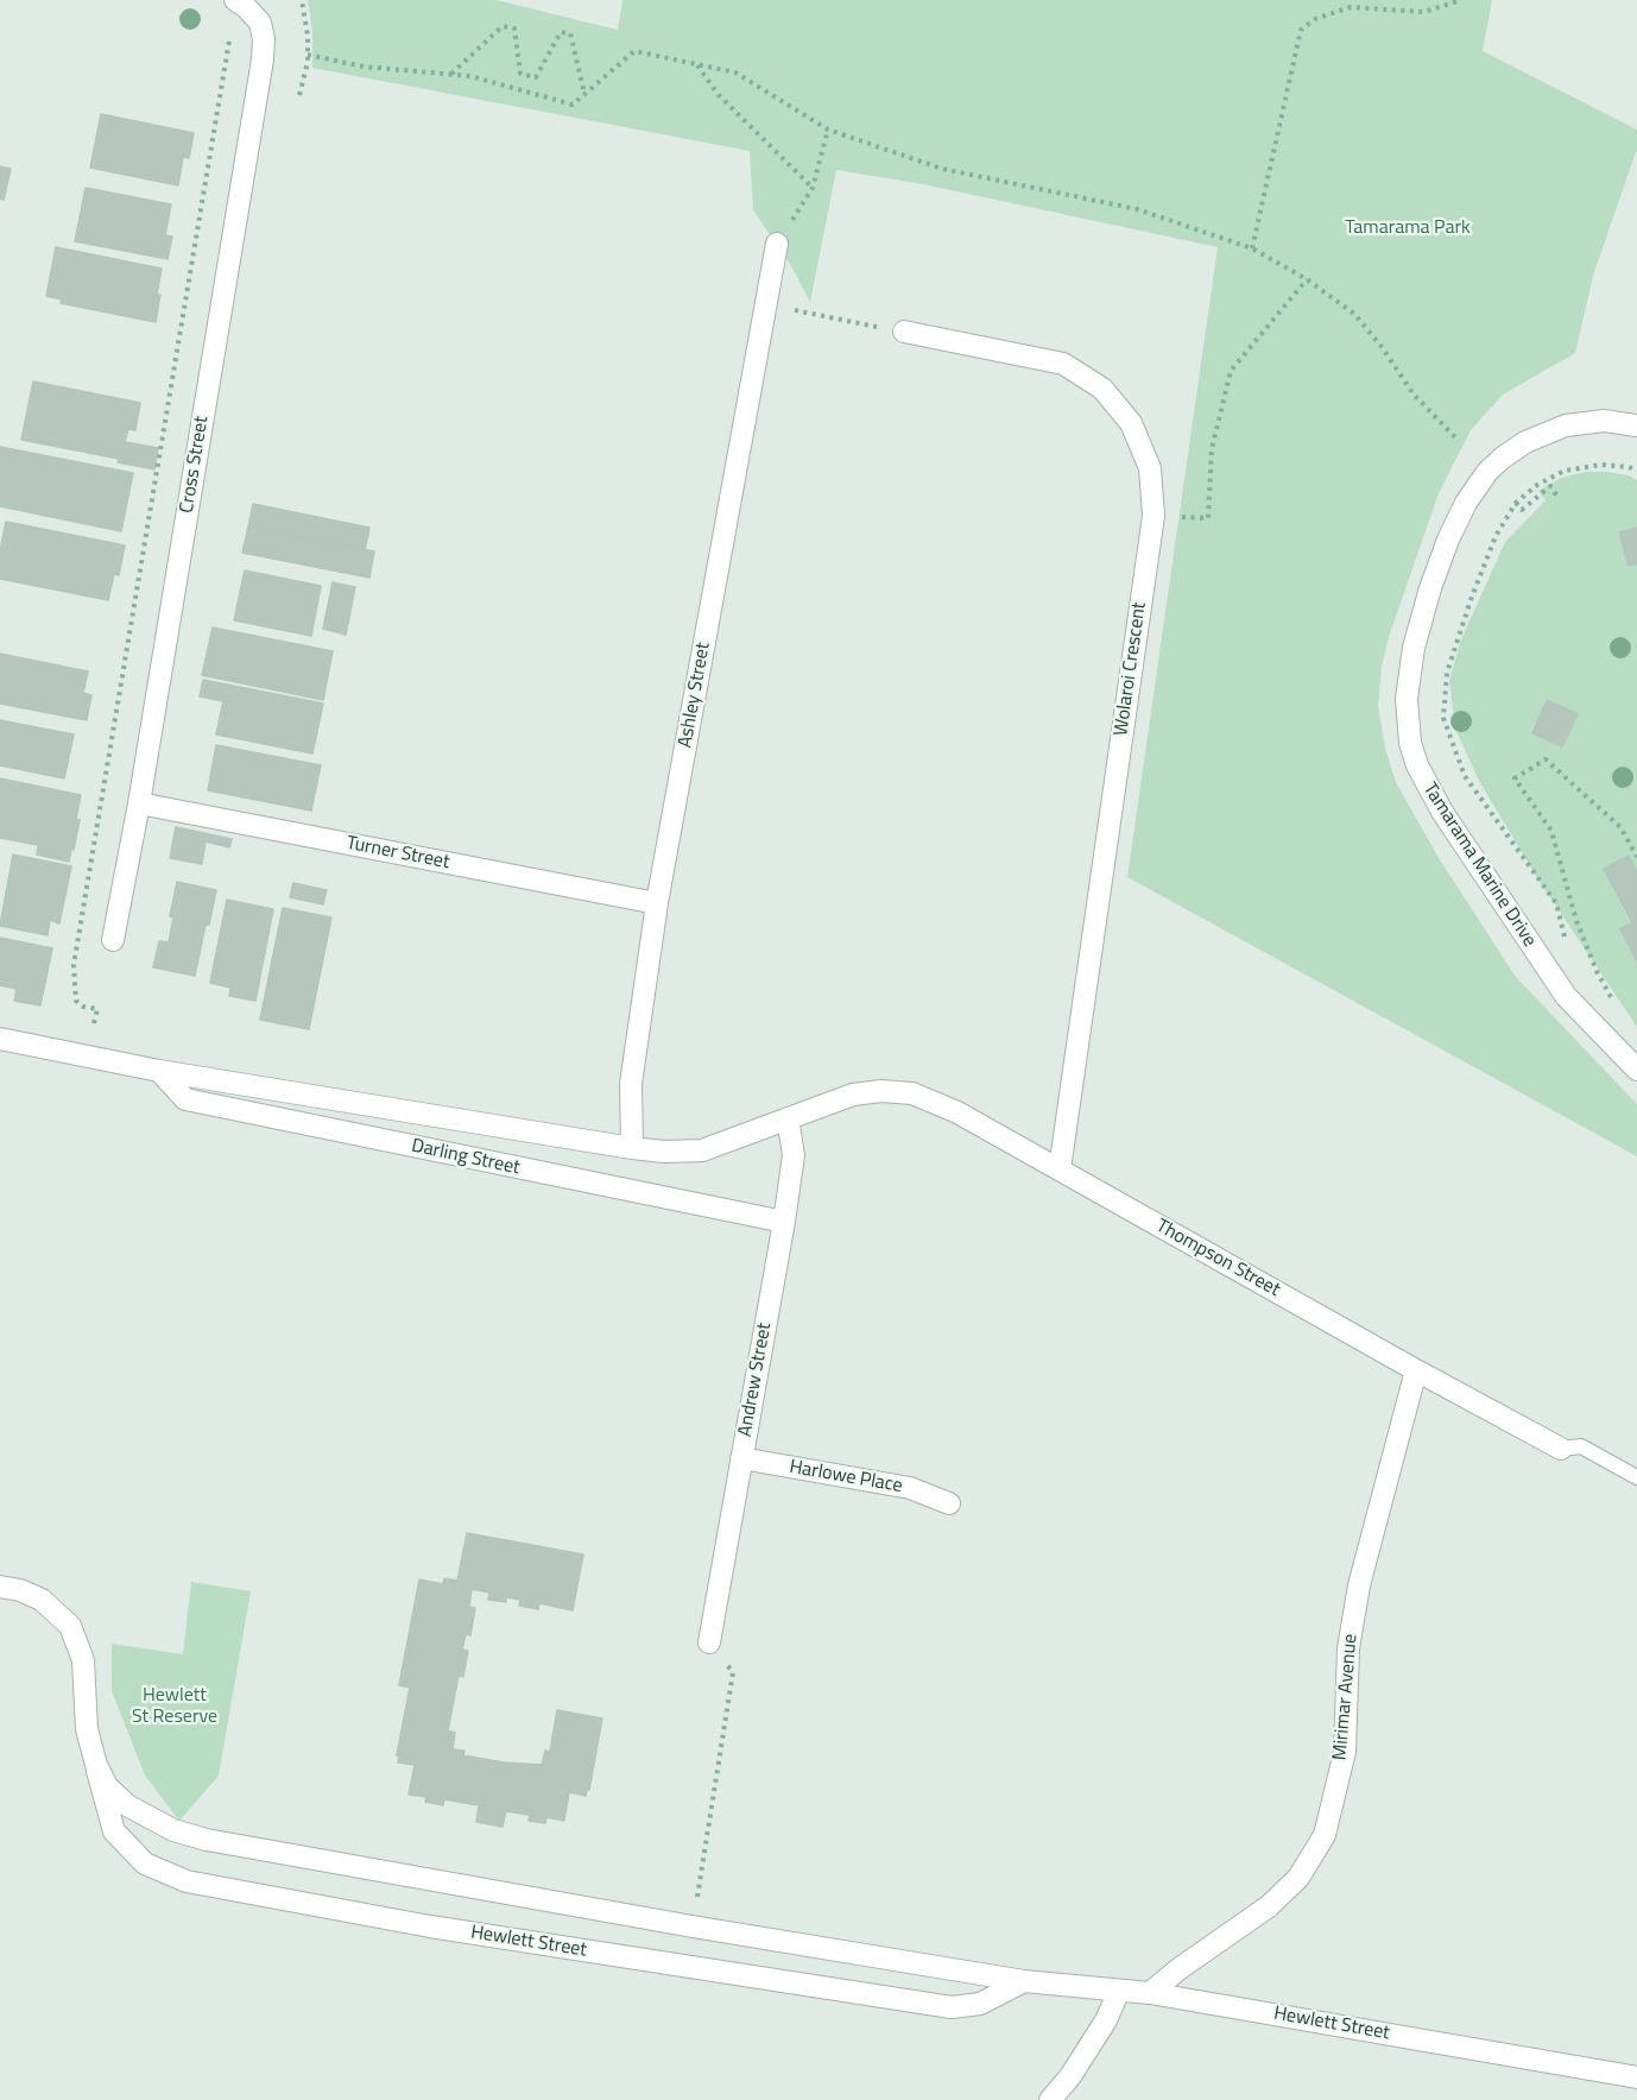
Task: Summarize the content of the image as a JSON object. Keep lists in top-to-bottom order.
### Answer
{
  "streets": {
    "street": [
      "Cross Street",
      "Wolaroi Crescent",
      "Ashley Street",
      "Turner Street",
      "Tamarama Marine Drive",
      "Darling Street",
      "Thompson Street",
      "Andrew Street",
      "Harlowe Place",
      "Mirimar Avenue",
      "Hewlett Street"
    ]
  },
  "crossings": [
    ["Cross Street", "Turner Street"],
    ["Wolaroi Crescent", "Thompson Street"],
    ["Ashley Street", "Turner Street"],
    ["Ashley Street", "Darling Street"],
    ["Darling Street", "Thompson Street"],
    ["Darling Street", "Andrew Street"],
    ["Thompson Street", "Andrew Street"],
    ["Thompson Street", "Mirimar Avenue"],
    ["Andrew Street", "Harlowe Place"],
    ["Mirimar Avenue", "Hewlett Street"]
  ],
  "parks": ["Tamarama Park", "Hewlett St Reserve"]
}
